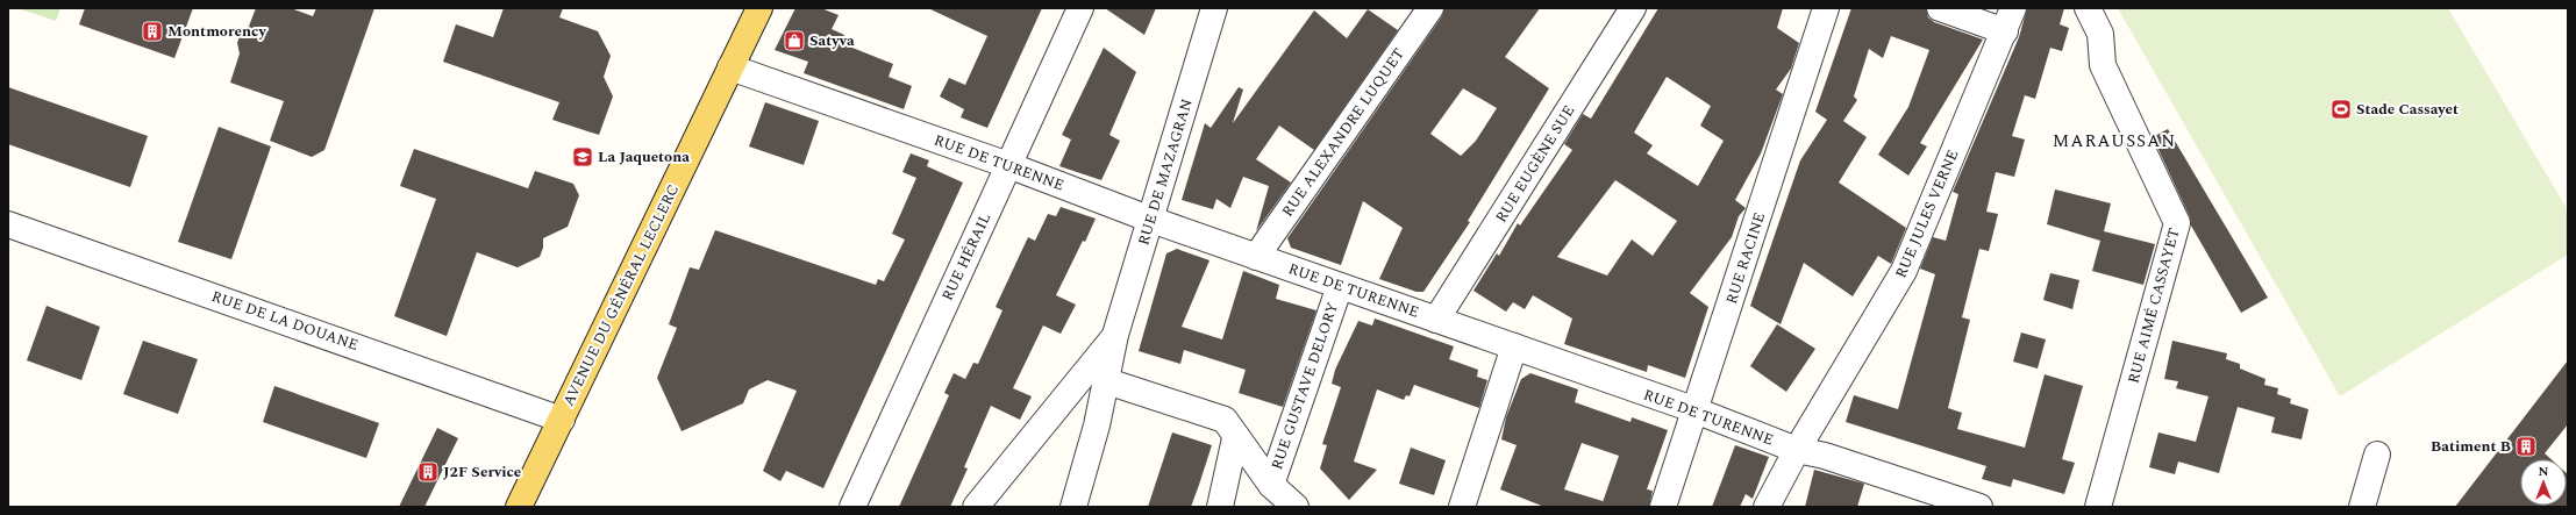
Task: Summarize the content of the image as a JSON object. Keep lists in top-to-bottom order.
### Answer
{
  "streets": {
    "main road": ["AVENUE DU GÉNÉRAL LECLERC"],
    "street": [
      "RUE ALEXANDRE LUQUET",
      "RUE DE TURENNE",
      "RUE EUGÈNE SUE",
      "RUE DE MAZAGRAN",
      "RUE JULES VERNE",
      "RUE HÉRAIL",
      "RUE RACINE",
      "RUE AIMÉ CASSAYET",
      "RUE DE LA DOUANE",
      "RUE GUSTAVE DELORY"
    ]
  },
  "crossings": [
    ["RUE ALEXANDRE LUQUET", "RUE DE TURENNE"],
    ["RUE DE TURENNE", "RUE EUGÈNE SUE"],
    ["RUE DE TURENNE", "RUE DE MAZAGRAN"],
    ["RUE DE TURENNE", "RUE JULES VERNE"],
    ["RUE DE TURENNE", "RUE HÉRAIL"],
    ["RUE DE TURENNE", "RUE RACINE"],
    ["RUE DE TURENNE", "AVENUE DU GÉNÉRAL LECLERC"],
    ["RUE DE TURENNE", "RUE GUSTAVE DELORY"],
    ["AVENUE DU GÉNÉRAL LECLERC", "RUE DE LA DOUANE"]
  ],
  "districts": ["MARAUSSAN"],
  "places": {
    "building": ["Montmorency", "Batiment B", "J2F Service"],
    "shop": ["Satyva"],
    "sports": ["Stade Cassayet"],
    "school or university": ["La Jaquetona"]
  },
  "north": "top"
}
